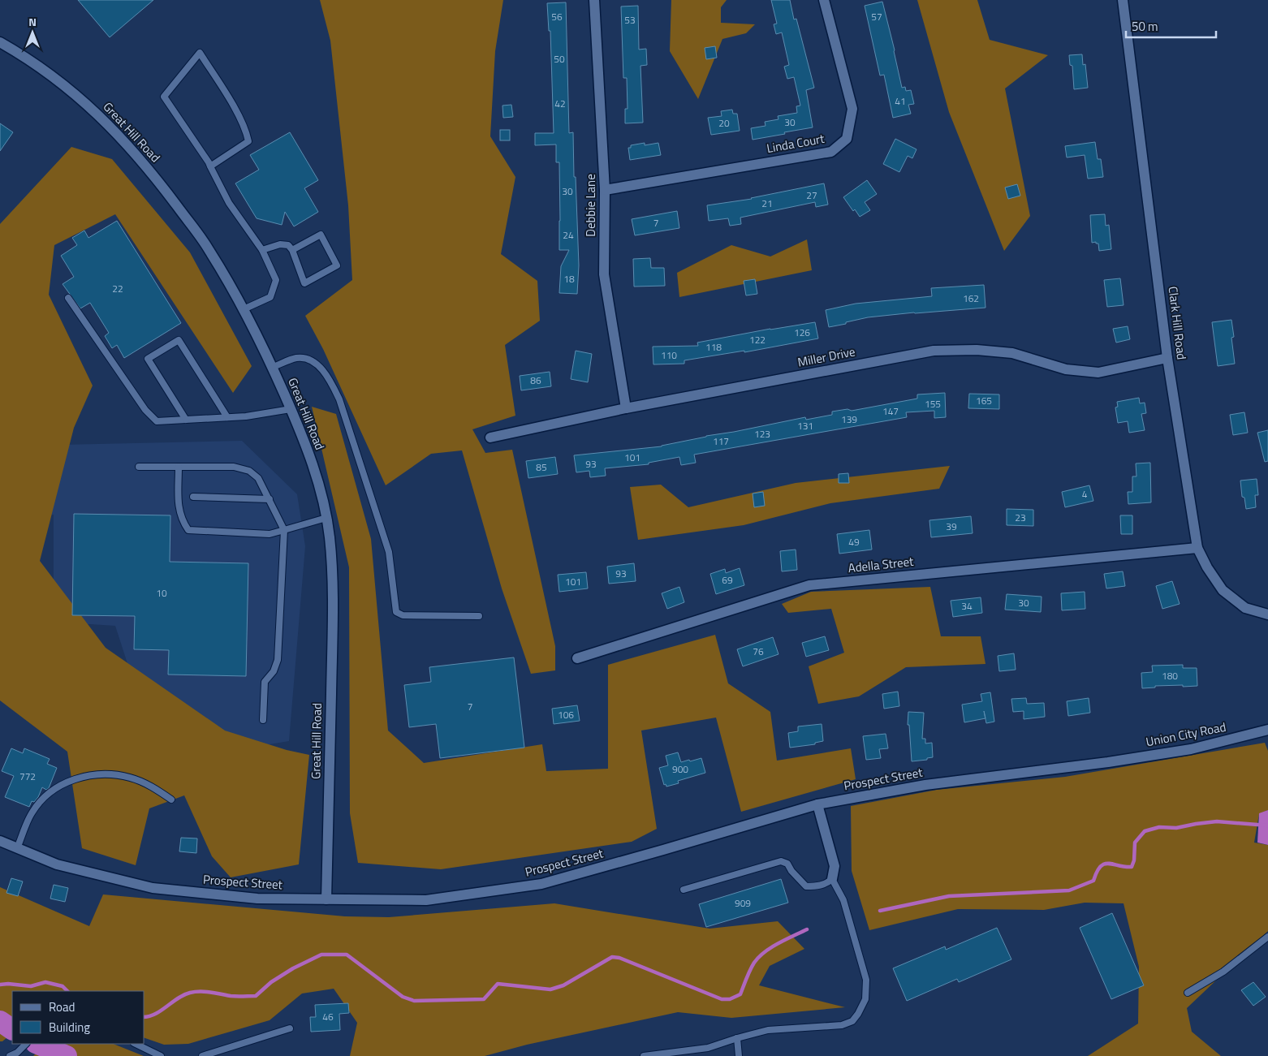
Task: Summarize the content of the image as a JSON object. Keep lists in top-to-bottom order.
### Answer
{
  "streets": {
    "street": [
      "Great Hill Road",
      "Linda Court",
      "Debbie Lane",
      "Clark Hill Road",
      "Miller Drive",
      "Adella Street",
      "Union City Road",
      "Prospect Street"
    ]
  },
  "crossings": [
    ["Great Hill Road", "Prospect Street"],
    ["Linda Court", "Debbie Lane"],
    ["Debbie Lane", "Miller Drive"],
    ["Clark Hill Road", "Miller Drive"],
    ["Clark Hill Road", "Adella Street"],
    ["Union City Road", "Prospect Street"]
  ],
  "house_numbers": [
    "56",
    "57",
    "53",
    "50",
    "41",
    "42",
    "30",
    "20",
    "30",
    "27",
    "21",
    "7",
    "24",
    "18",
    "22",
    "162",
    "126",
    "122",
    "118",
    "110",
    "86",
    "165",
    "155",
    "147",
    "139",
    "131",
    "123",
    "117",
    "101",
    "93",
    "85",
    "4",
    "23",
    "39",
    "49",
    "93",
    "69",
    "101",
    "10",
    "30",
    "34",
    "76",
    "180",
    "7",
    "106",
    "900",
    "772",
    "909",
    "46"
  ],
  "legend": ["Road", "Building"],
  "scale_bar": "50 m",
  "north": "top"
}
